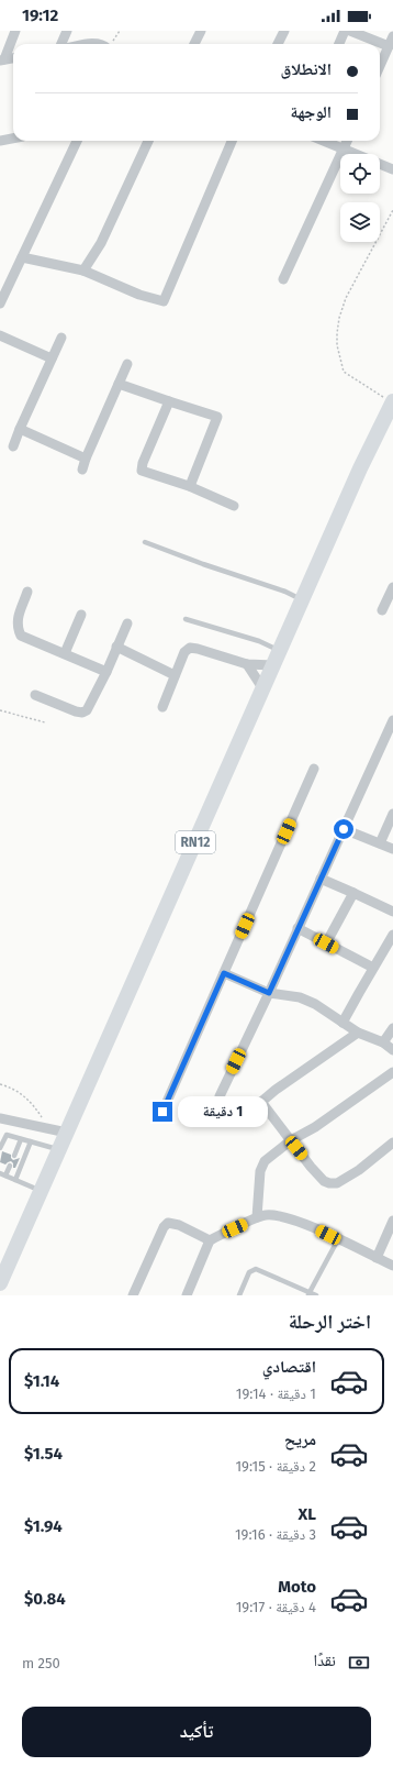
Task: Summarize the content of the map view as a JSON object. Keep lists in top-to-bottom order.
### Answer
{
  "streets": {
    "main road": ["RN12"]
  },
  "page": {
    "status": "19:12",
    "banner": ["الانطلاق", "الوجهة"],
    "bubble": "1 دقيقة",
    "heading": "اختر الرحلة",
    "list": [
      {
        "name": "اقتصادي",
        "note": "1 دقيقة · 19:14",
        "value": "$1.14"
      },
      {
        "name": "مريح",
        "note": "2 دقيقة · 19:15",
        "value": "$1.54"
      },
      {
        "name": "XL",
        "note": "3 دقيقة · 19:16",
        "value": "$1.94"
      },
      {
        "name": "Moto",
        "note": "4 دقيقة · 19:17",
        "value": "$0.84"
      }
    ],
    "pay": ["نقدًا", "250 m"],
    "buttons": "تأكيد"
  }
}
